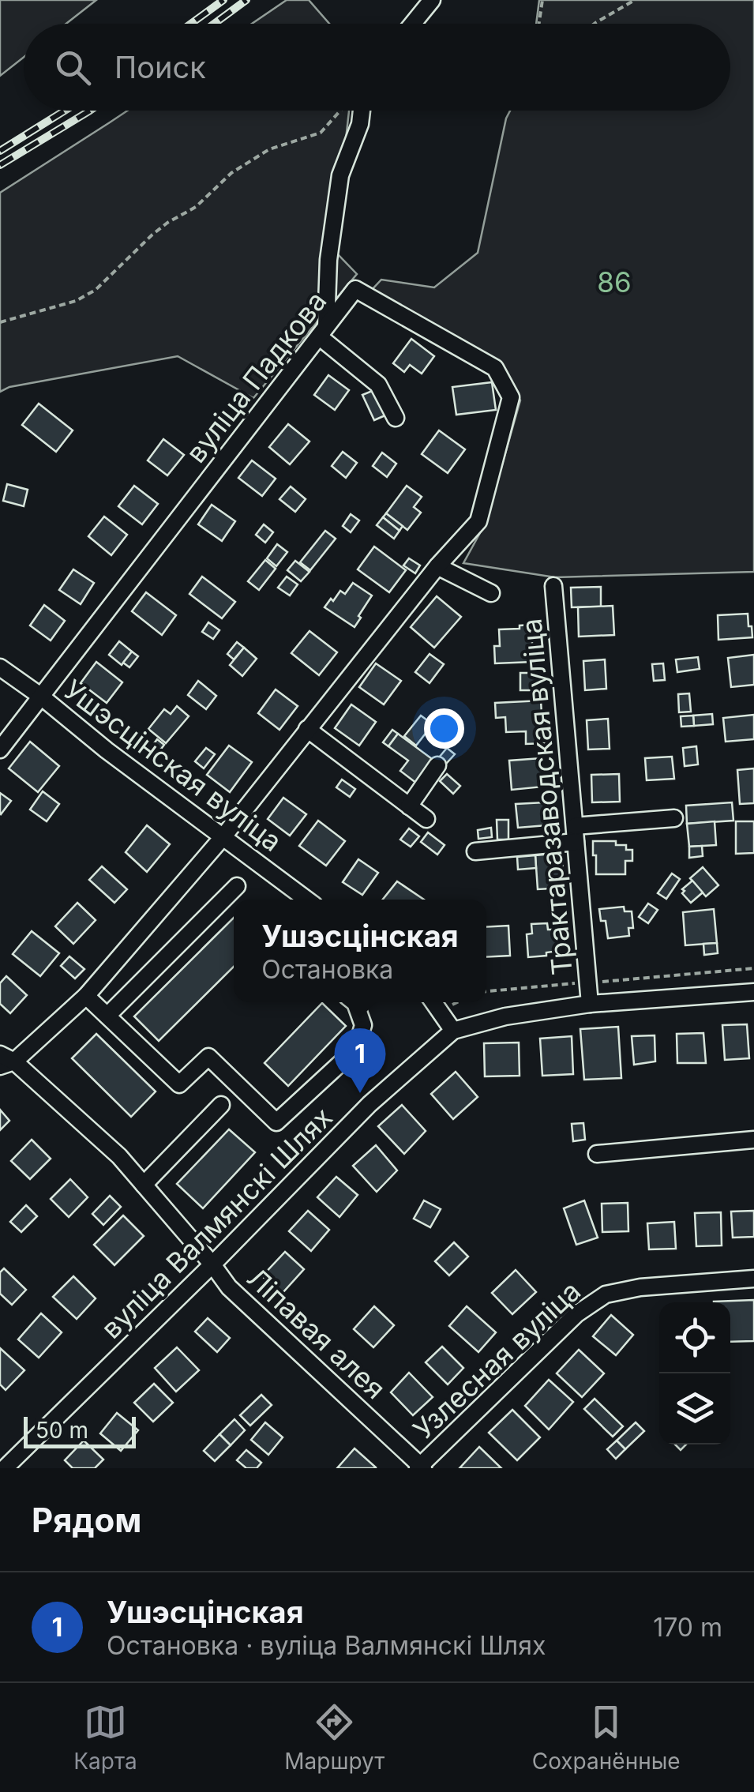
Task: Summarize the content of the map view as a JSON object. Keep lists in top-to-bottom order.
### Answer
{
  "streets": {
    "street": [
      "вуліца Падкова",
      "Ушэсцінская вуліца",
      "Трактаразаводская вуліца",
      "вуліца Валмянскі Шлях",
      "Ліпавая алея",
      "Узлесная вуліца"
    ]
  },
  "crossings": [
    ["вуліца Падкова", "Ушэсцінская вуліца"],
    ["вуліца Падкова", "Ліпавая алея"],
    ["Трактаразаводская вуліца", "вуліца Валмянскі Шлях"],
    ["вуліца Валмянскі Шлях", "Ліпавая алея"],
    ["Ліпавая алея", "Узлесная вуліца"]
  ],
  "parks": ["86"],
  "scale_bar": "50 m",
  "page": {
    "search": "Поиск",
    "popup": ["Ушэсцінская", "Остановка"],
    "pins": "1",
    "scale": "50 m",
    "heading": "Рядом",
    "list": [
      {
        "mark": "1",
        "name": "Ушэсцінская",
        "note": "Остановка · вуліца Валмянскі Шлях",
        "value": "170 m"
      }
    ],
    "nav": ["Карта", "Маршрут", "Сохранённые"]
  }
}
